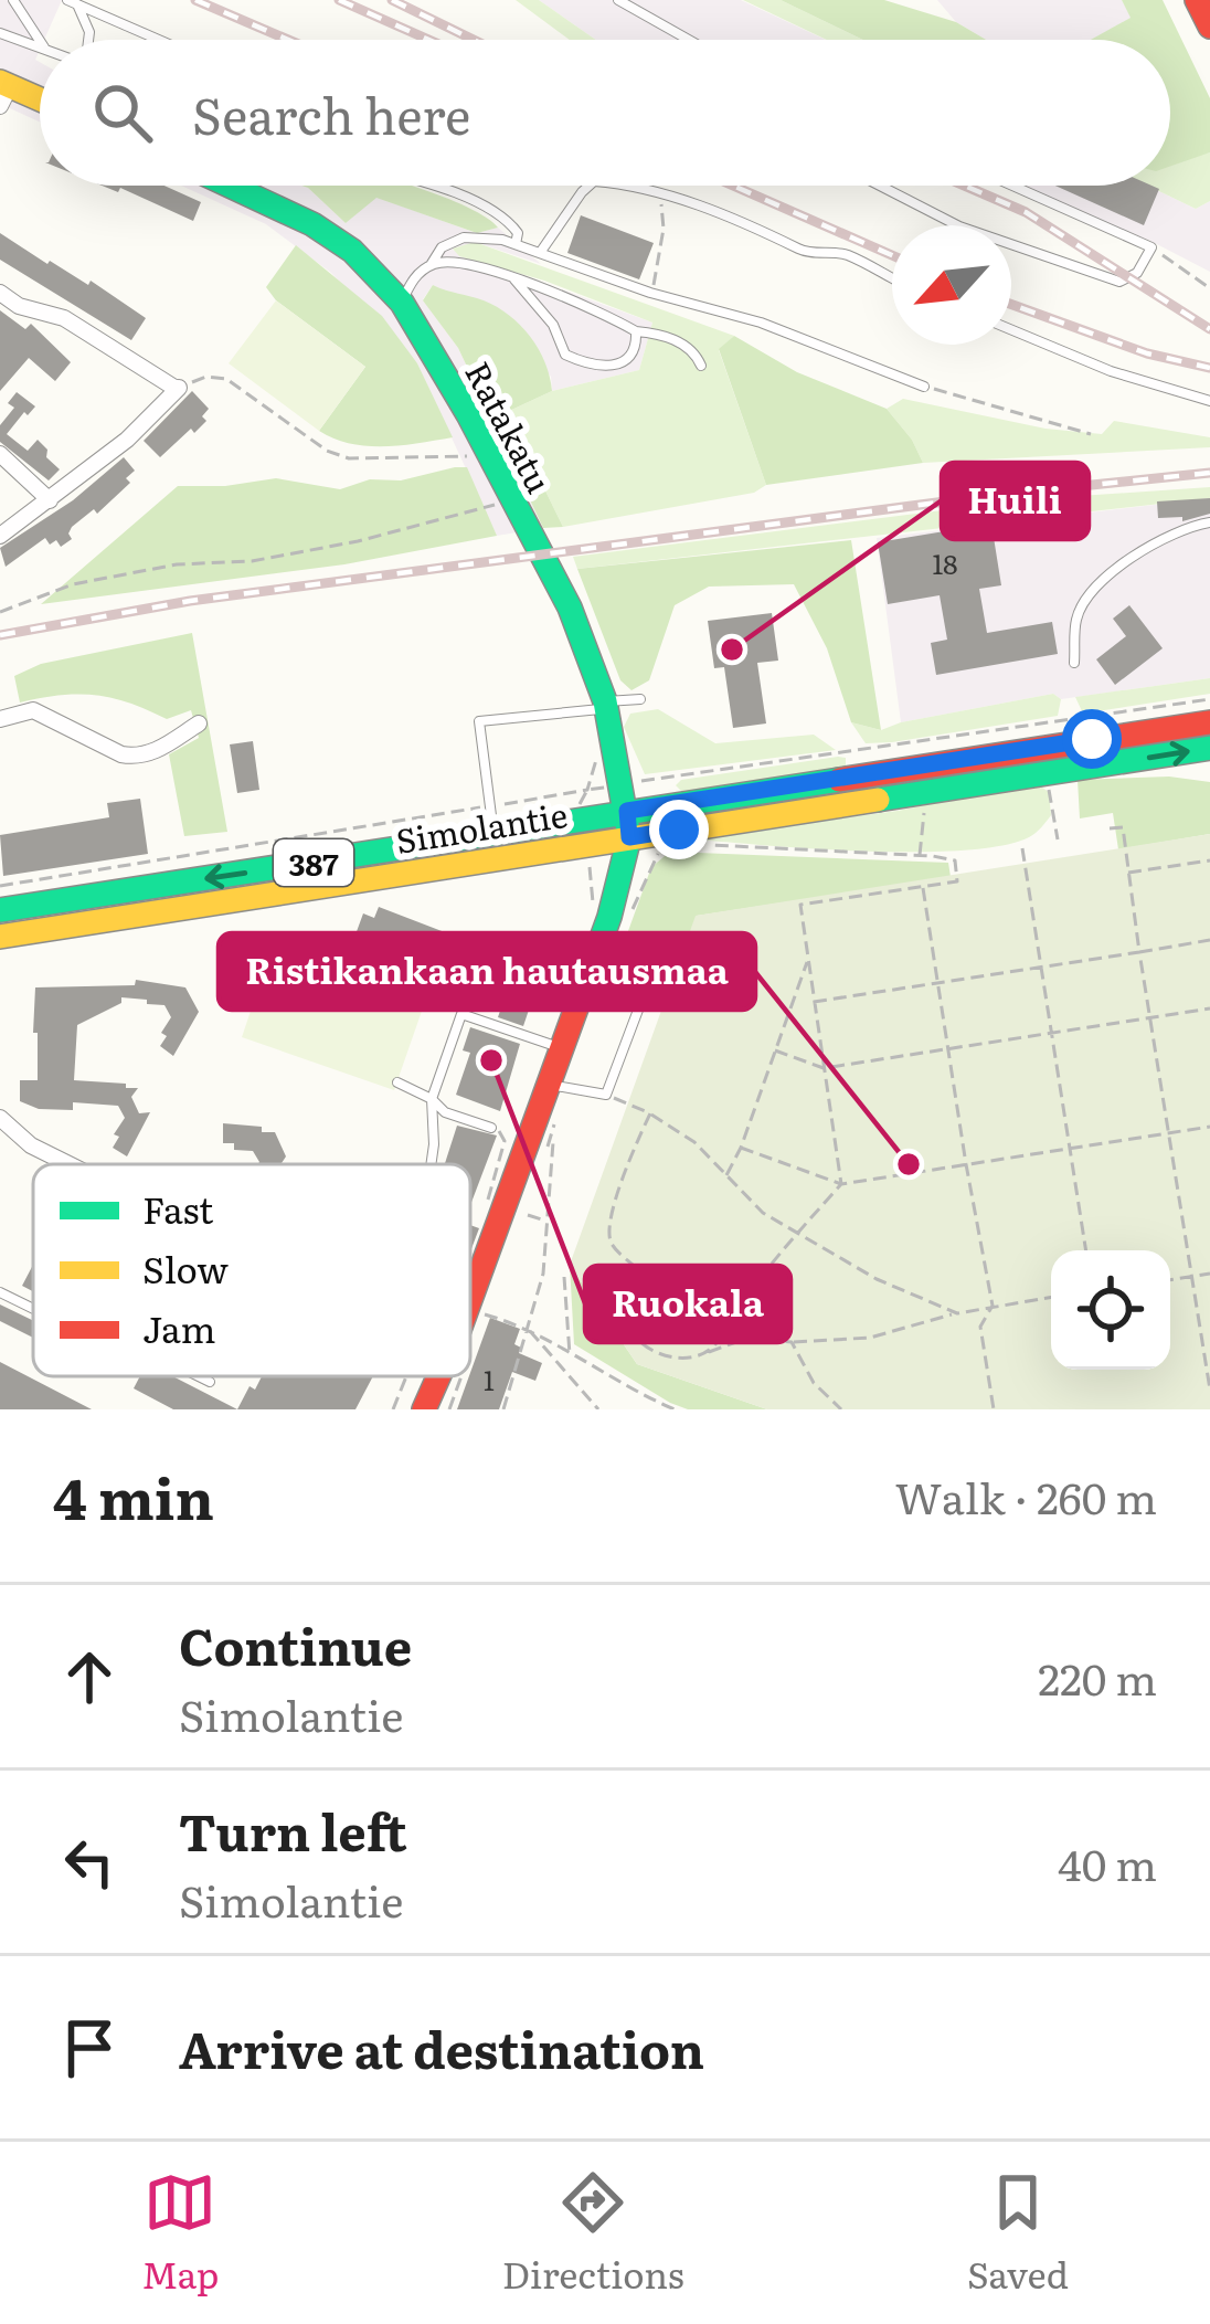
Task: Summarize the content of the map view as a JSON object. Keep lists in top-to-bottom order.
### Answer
{
  "streets": {
    "main road": ["Ratakatu", "Simolantie", "387"]
  },
  "crossings": [
    ["Ratakatu", "Simolantie"]
  ],
  "places": ["Huili", "Ruokala", "Ristikankaan hautausmaa"],
  "house_numbers": ["18", "1"],
  "legend": ["Fast", "Slow", "Jam"],
  "north": "bottom left",
  "page": {
    "search": "Search here",
    "heading": ["4 min", "Walk · 260 m"],
    "list": [
      ["Continue", "Simolantie", "220 m"],
      ["Turn left", "Simolantie", "40 m"],
      "Arrive at destination"
    ],
    "nav": ["Map", "Directions", "Saved"]
  }
}
